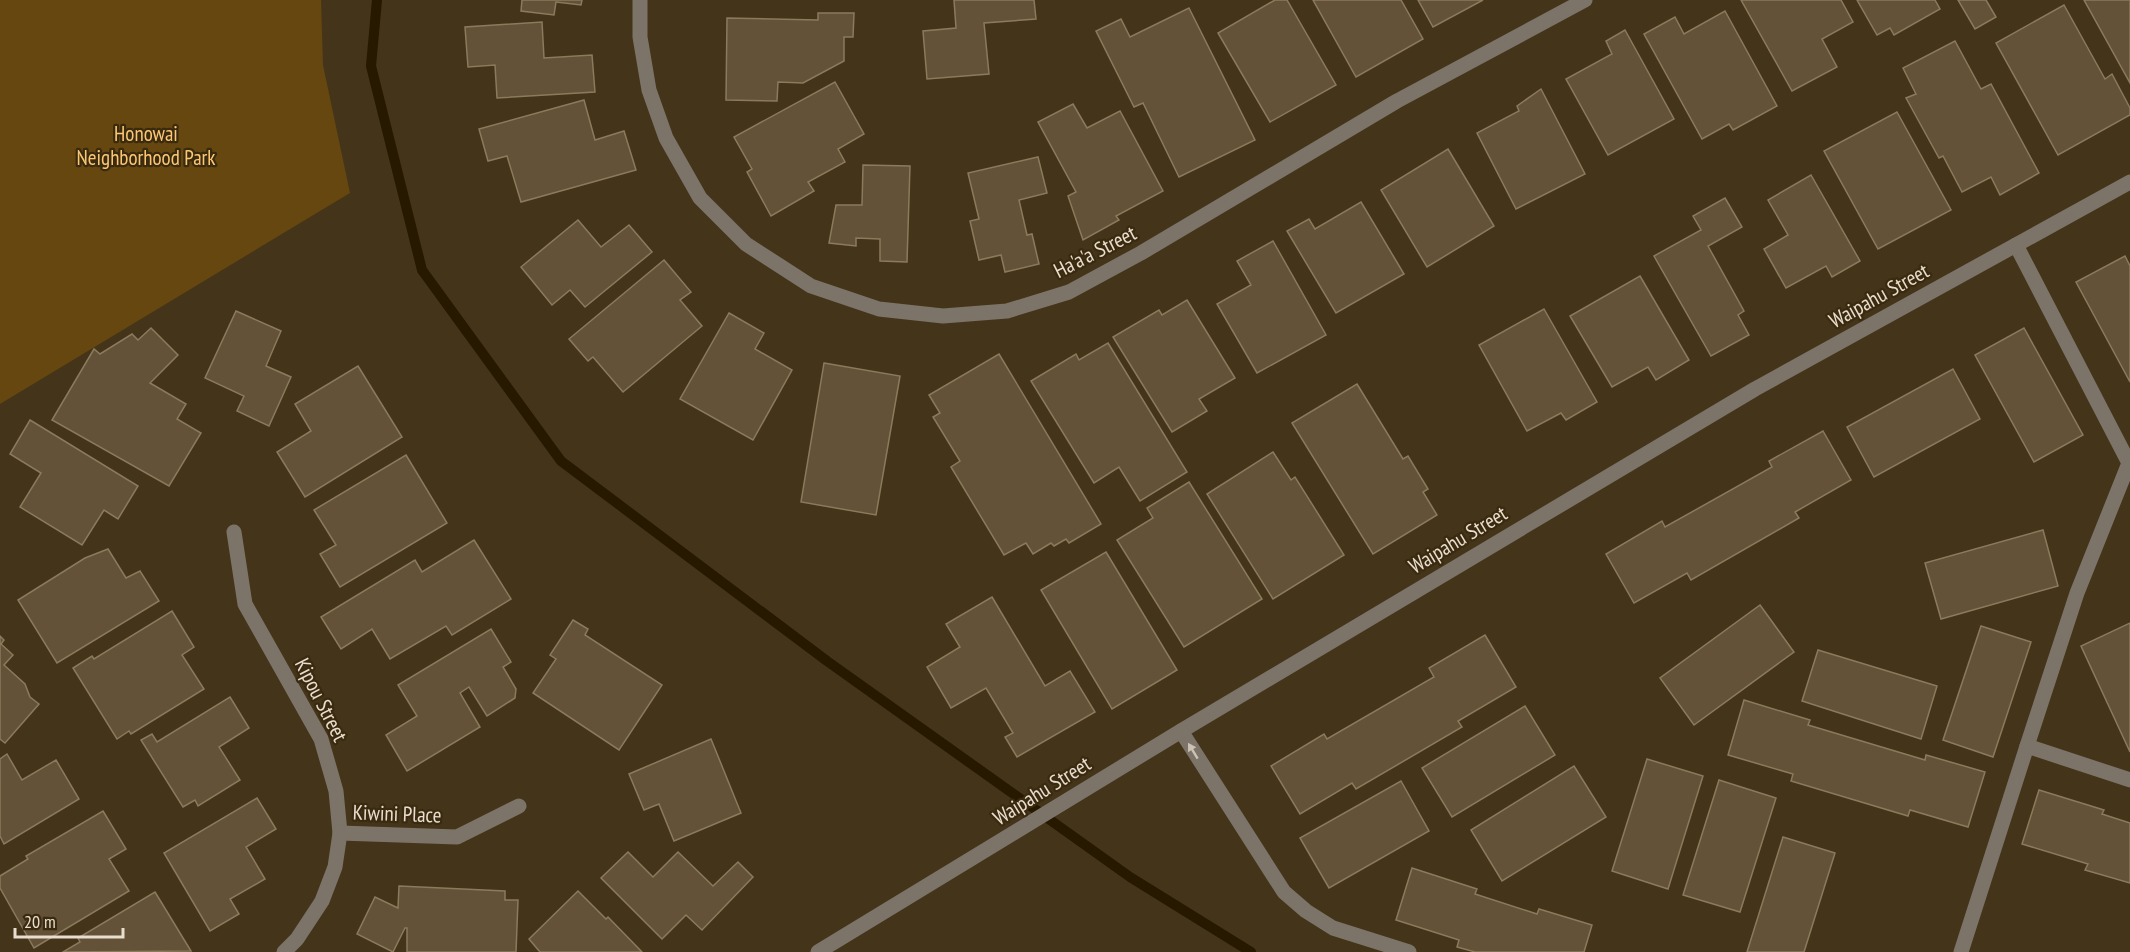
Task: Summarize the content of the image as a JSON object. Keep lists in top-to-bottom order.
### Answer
{
  "streets": {
    "street": [
      "Ha'a'a Street",
      "Waipahu Street",
      "Kipou Street",
      "Kiwini Place"
    ]
  },
  "crossings": [
    ["Kipou Street", "Kiwini Place"]
  ],
  "parks": ["Honowai Neighborhood Park"],
  "scale_bar": "20 m"
}
